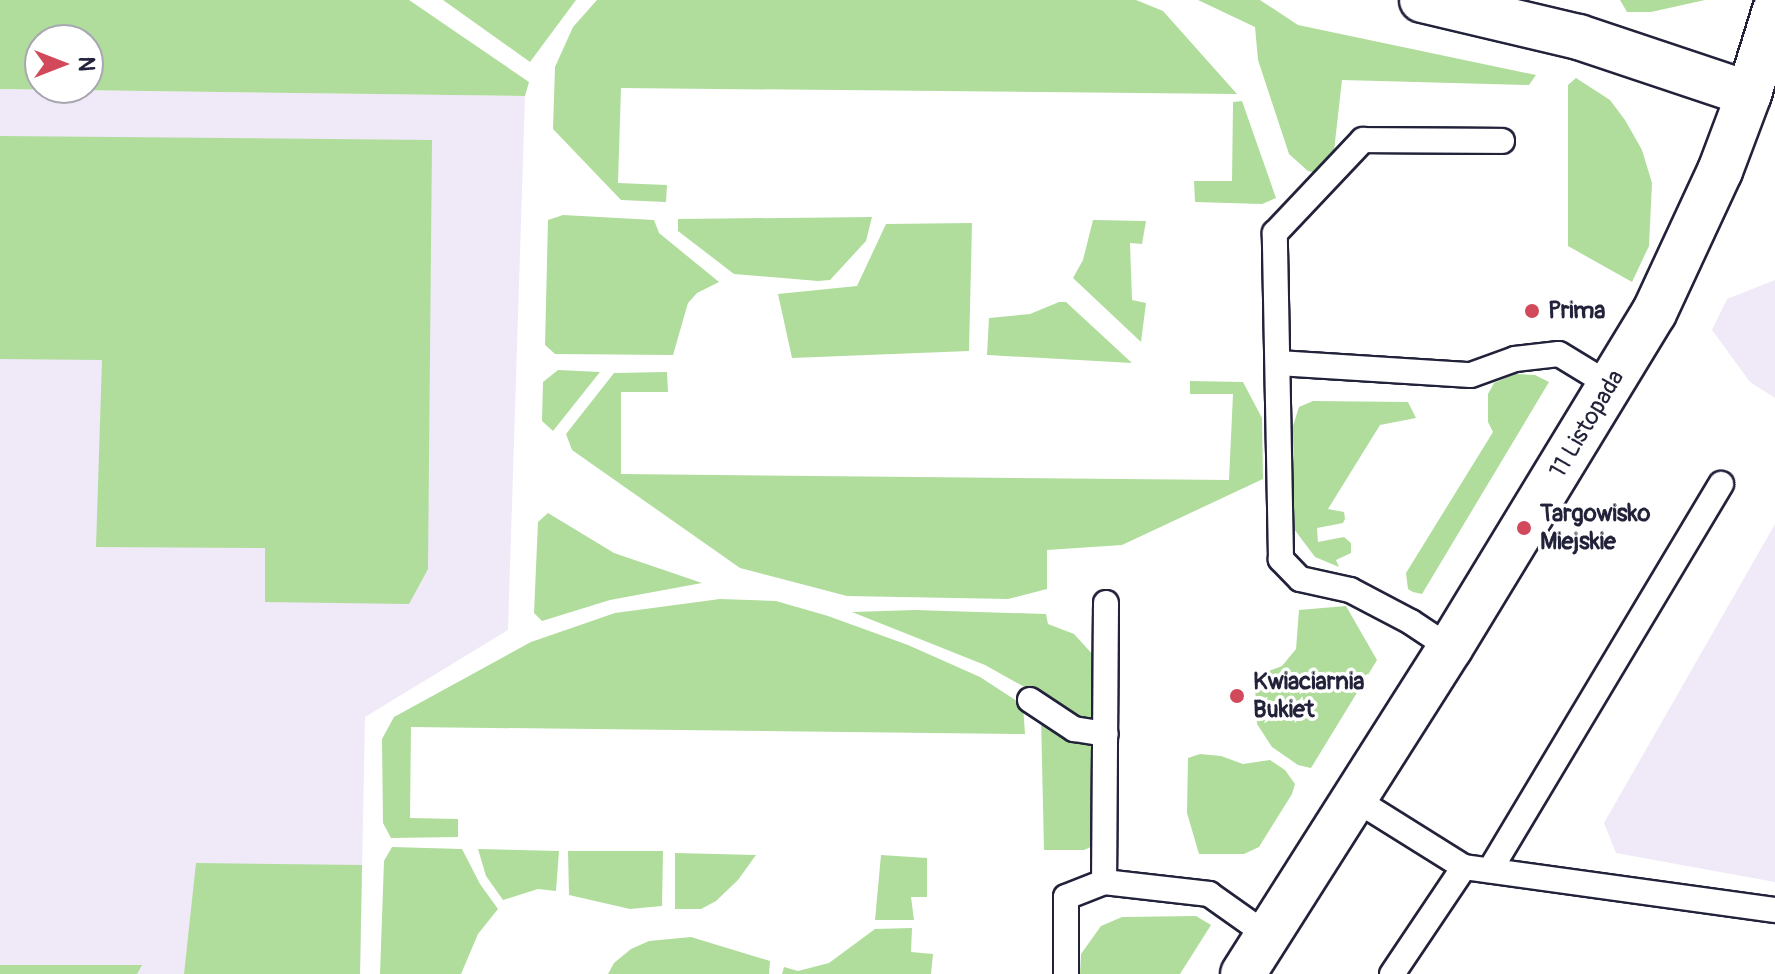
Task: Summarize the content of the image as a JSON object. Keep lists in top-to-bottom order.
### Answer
{
  "streets": {
    "street": ["11 Listopada"]
  },
  "places": ["Prima", "Targowisko Miejskie", "Kwiaciarnia Bukiet"],
  "north": "right"
}
